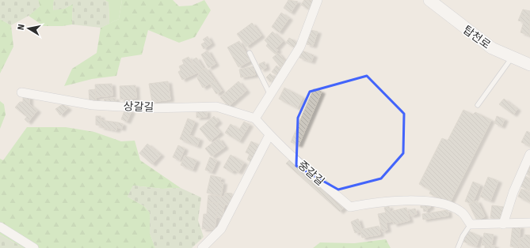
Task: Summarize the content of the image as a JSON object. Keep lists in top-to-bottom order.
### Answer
{
  "streets": {
    "main road": ["탑천로"],
    "street": ["상갈길", "중갈길"]
  },
  "crossings": [
    ["상갈길", "중갈길"]
  ],
  "north": "left"
}
